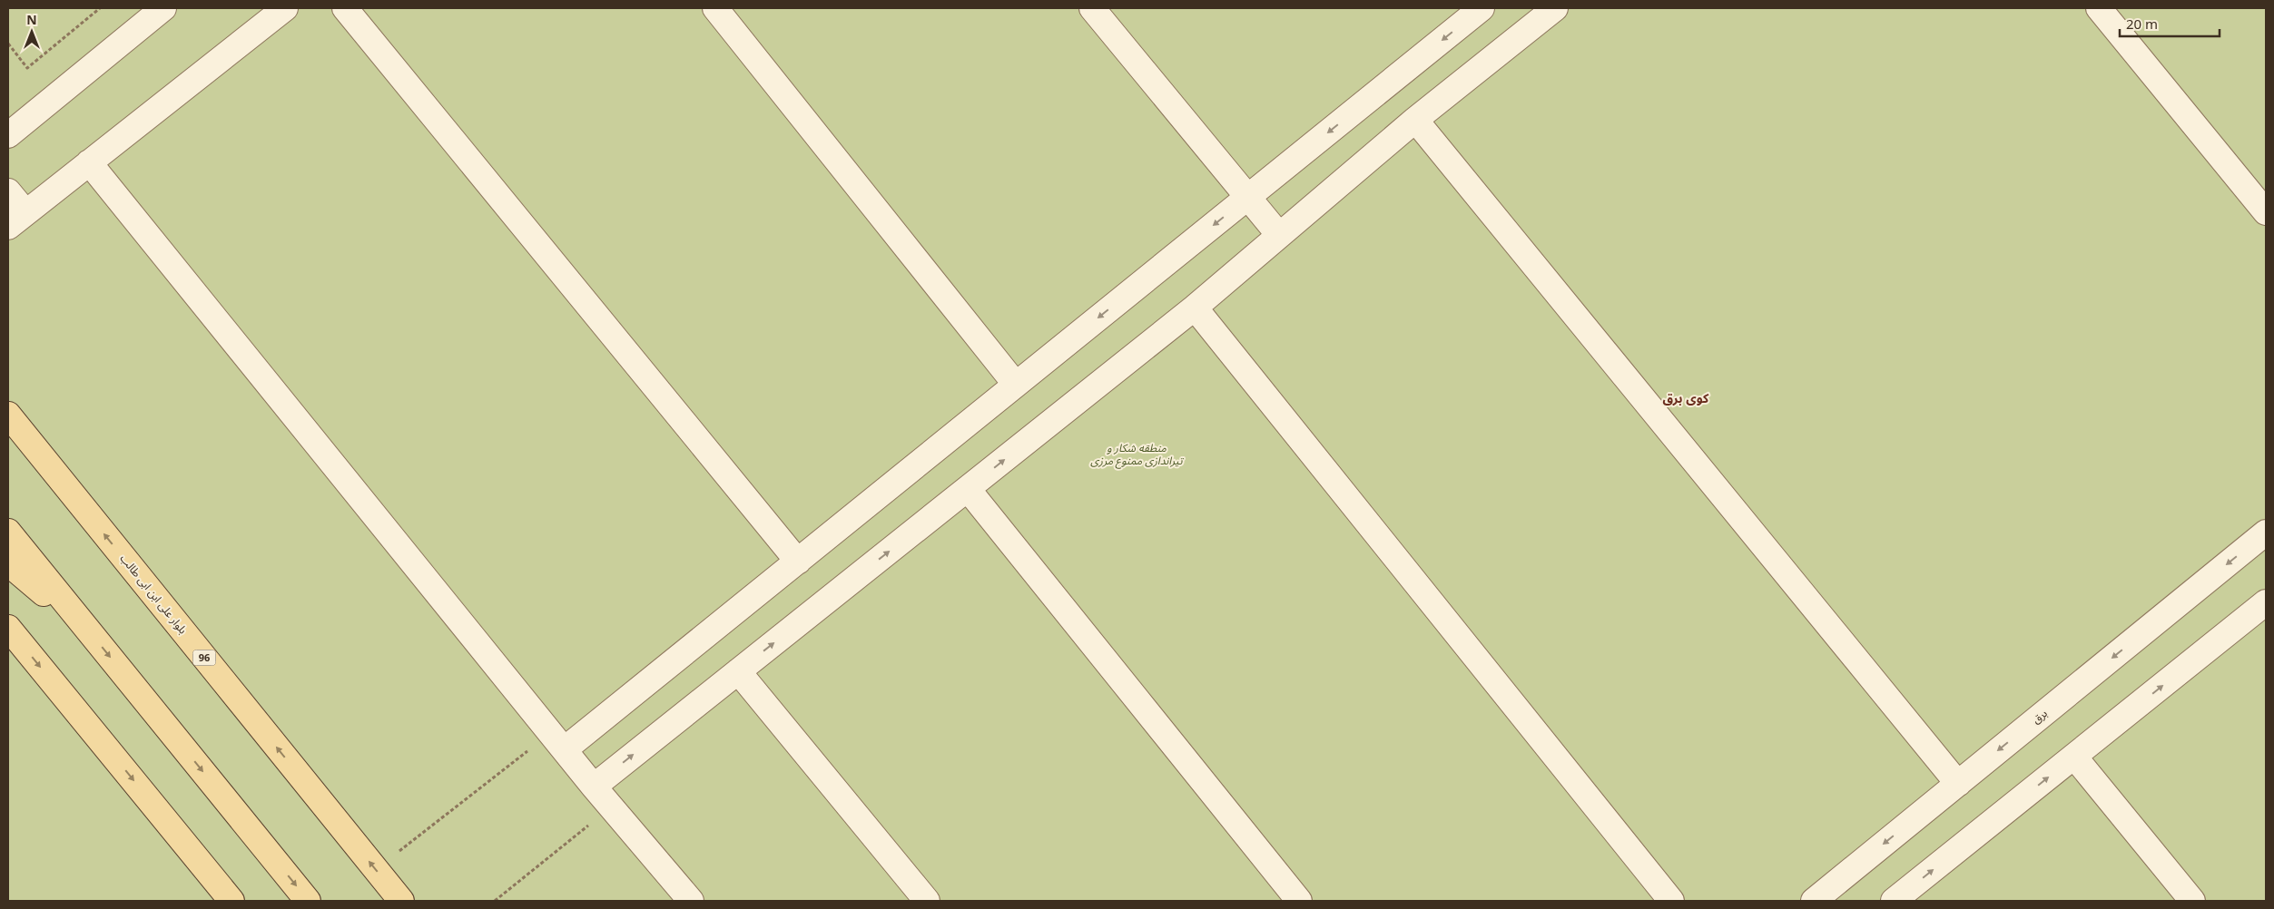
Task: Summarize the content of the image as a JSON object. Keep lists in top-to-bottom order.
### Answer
{
  "streets": {
    "main road": ["بلوار علی ابن ابی طالب", "96"],
    "street": ["برق"]
  },
  "districts": ["کوی برق"],
  "parks": ["منطقه شکار و تیراندازی ممنوع مرزی"],
  "scale_bar": "20 m",
  "north": "top"
}
